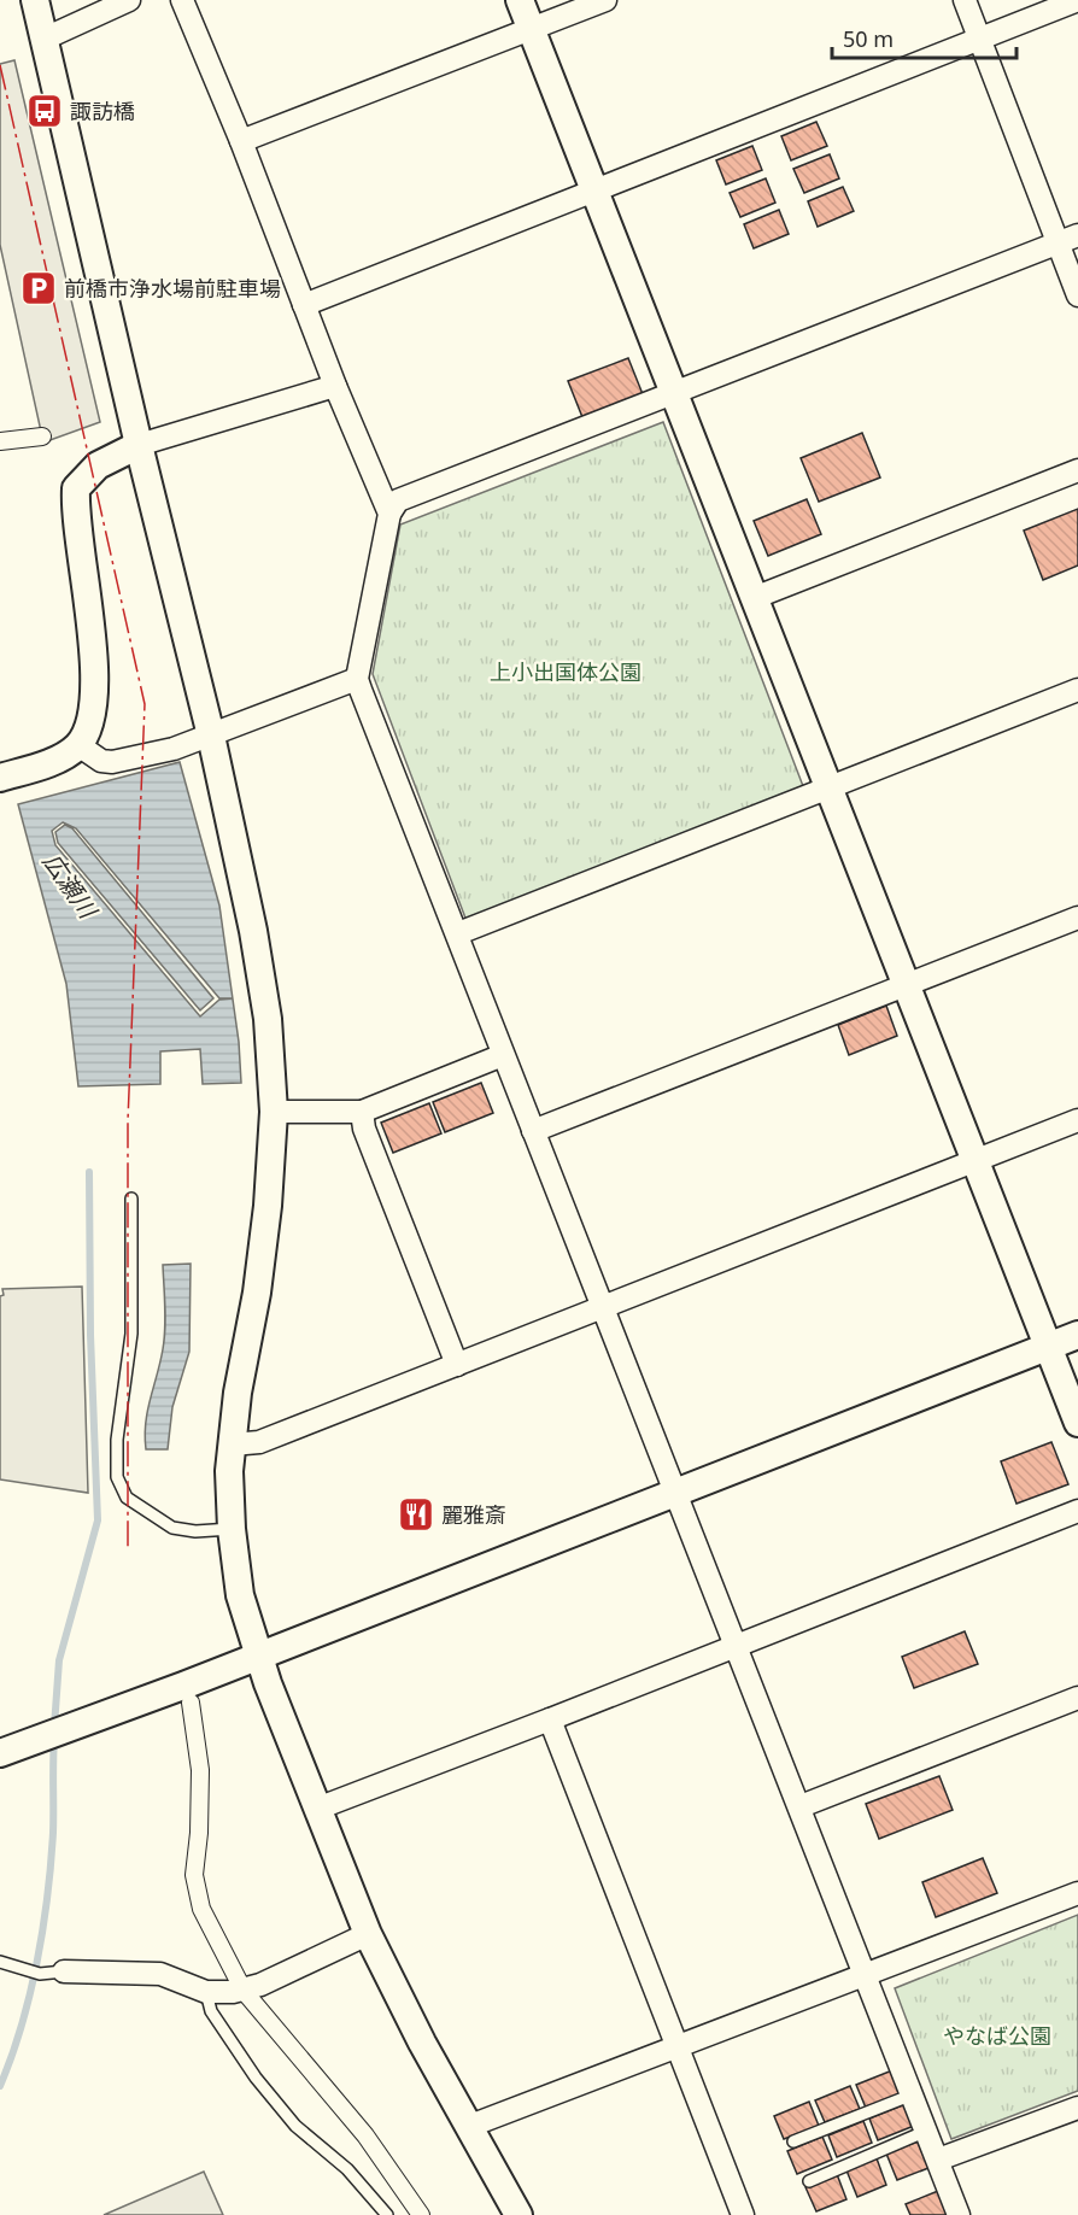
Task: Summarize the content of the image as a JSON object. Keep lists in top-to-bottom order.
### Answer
{
  "water": ["広瀬川"],
  "parks": ["上小出国体公園", "やなば公園"],
  "places": {
    "bus stop": ["諏訪橋"],
    "parking": ["前橋市浄水場前駐車場"],
    "restaurant": ["麗雅斎"]
  },
  "scale_bar": "50 m"
}
